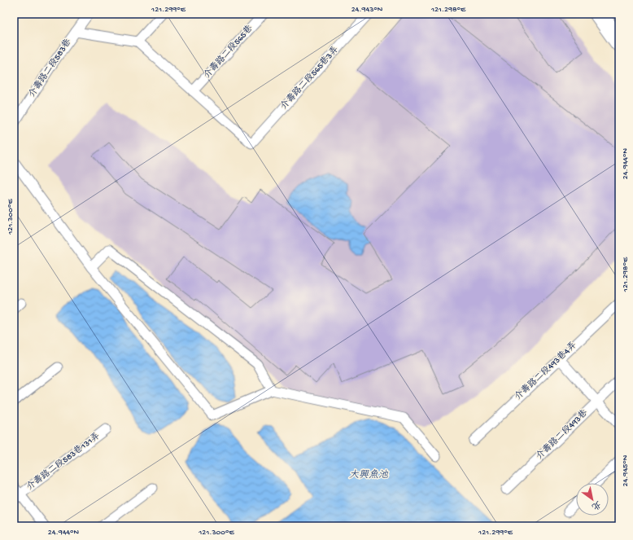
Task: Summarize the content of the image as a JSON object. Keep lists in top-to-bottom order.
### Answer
{
  "streets": {
    "lane": [
      "介壽路二段565巷",
      "介壽路二段583巷",
      "介壽路二段565巷3弄",
      "介壽路二段493巷4弄",
      "介壽路二段493巷",
      "介壽路二段583巷131弄"
    ]
  },
  "crossings": [
    ["介壽路二段565巷", "介壽路二段565巷3弄"]
  ],
  "water": ["大興魚池"],
  "north": "bottom right",
  "coordinates": [
    "121.299°E",
    "24.943°N",
    "121.298°E",
    "24.944°N",
    "121.300°E",
    "24.945°N"
  ]
}
